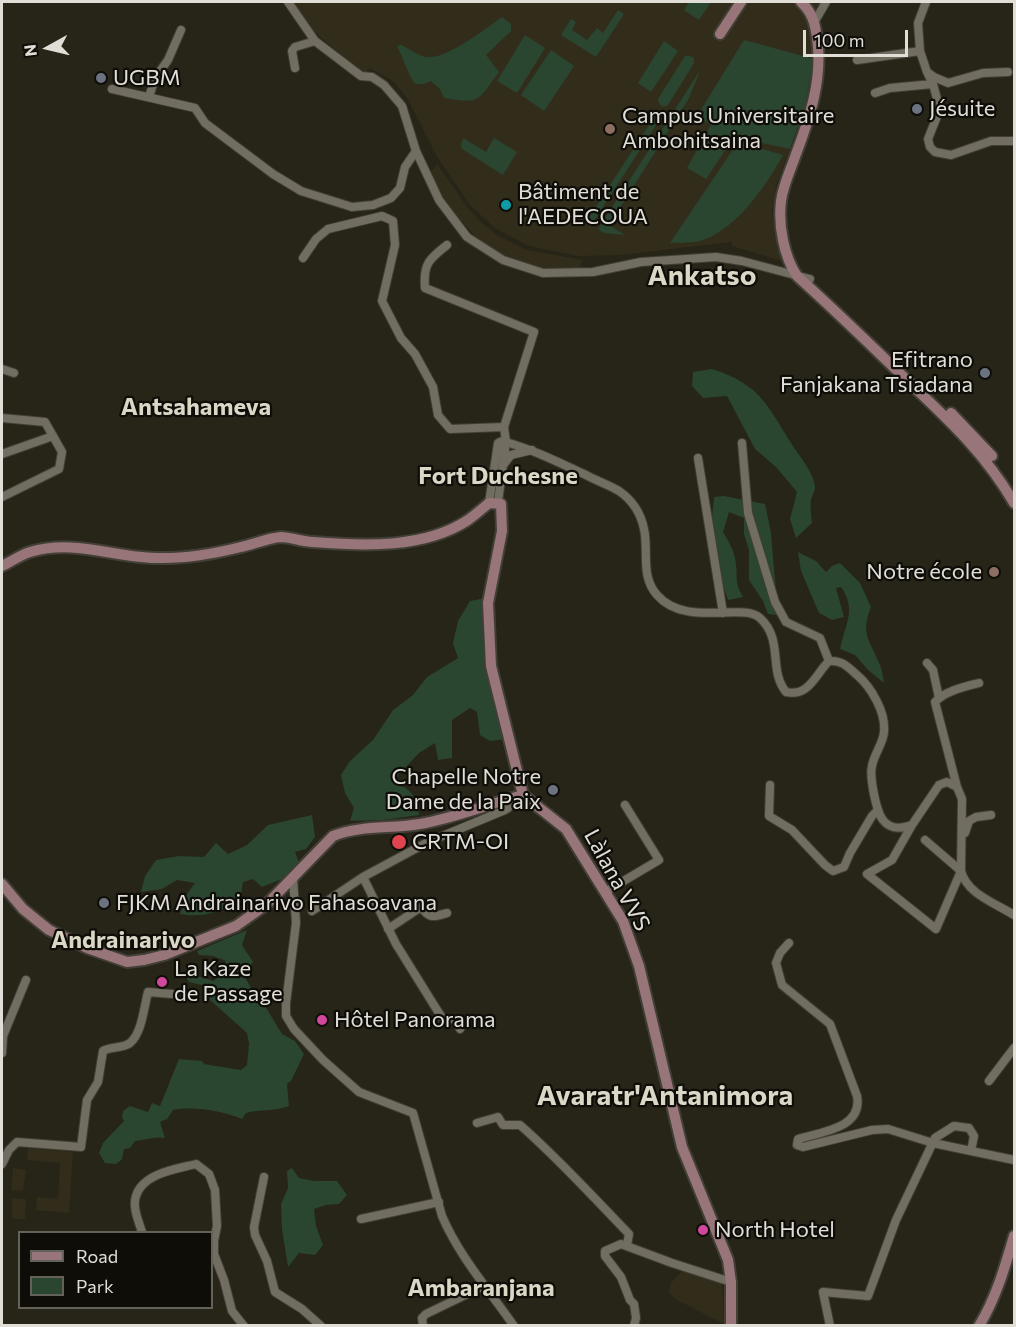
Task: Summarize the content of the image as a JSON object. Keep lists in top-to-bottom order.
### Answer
{
  "streets": {
    "street": ["Làlana VVS"]
  },
  "districts": [
    "Ankatso",
    "Antsahameva",
    "Fort Duchesne",
    "Andrainarivo",
    "Avaratr'Antanimora",
    "Ambaranjana"
  ],
  "places": [
    "UGBM",
    "Jésuite",
    "Campus Universitaire Ambohitsaina",
    "Bâtiment de l'AEDECOUA",
    "Efitrano Fanjakana Tsiadana",
    "Notre école",
    "Chapelle Notre Dame de la Paix",
    "CRTM-OI",
    "FJKM Andrainarivo Fahasoavana",
    "La Kaze de Passage",
    "Hôtel Panorama",
    "North Hotel"
  ],
  "legend": ["Road", "Park"],
  "scale_bar": "100 m",
  "north": "left"
}
